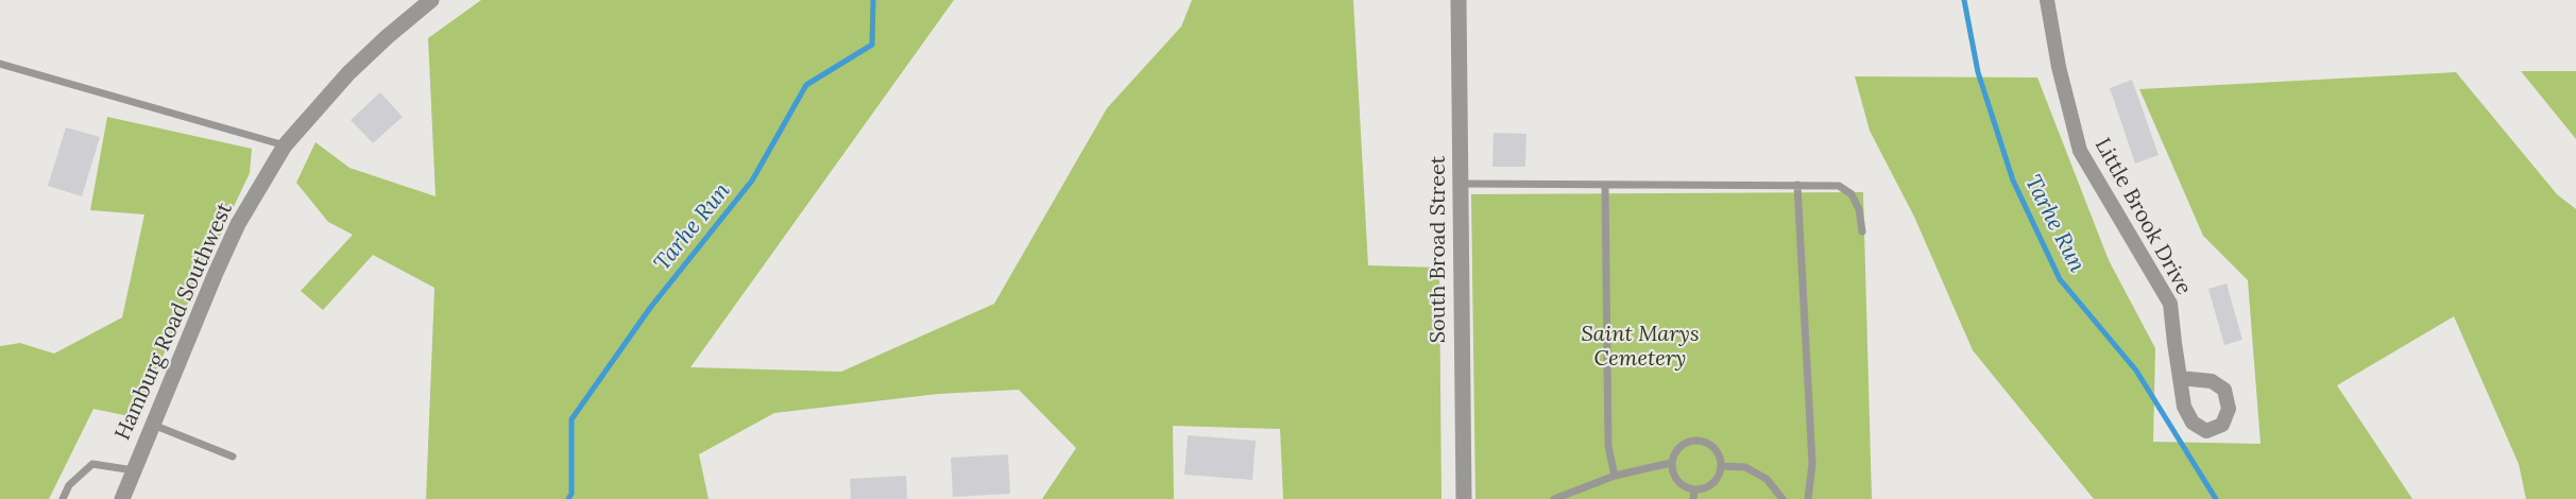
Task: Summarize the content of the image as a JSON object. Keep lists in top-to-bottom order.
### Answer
{
  "streets": {
    "street": ["Little Brook Drive", "South Broad Street", "Hamburg Road Southwest"]
  },
  "water": ["Tarhe Run"],
  "parks": ["Saint Marys Cemetery"]
}
